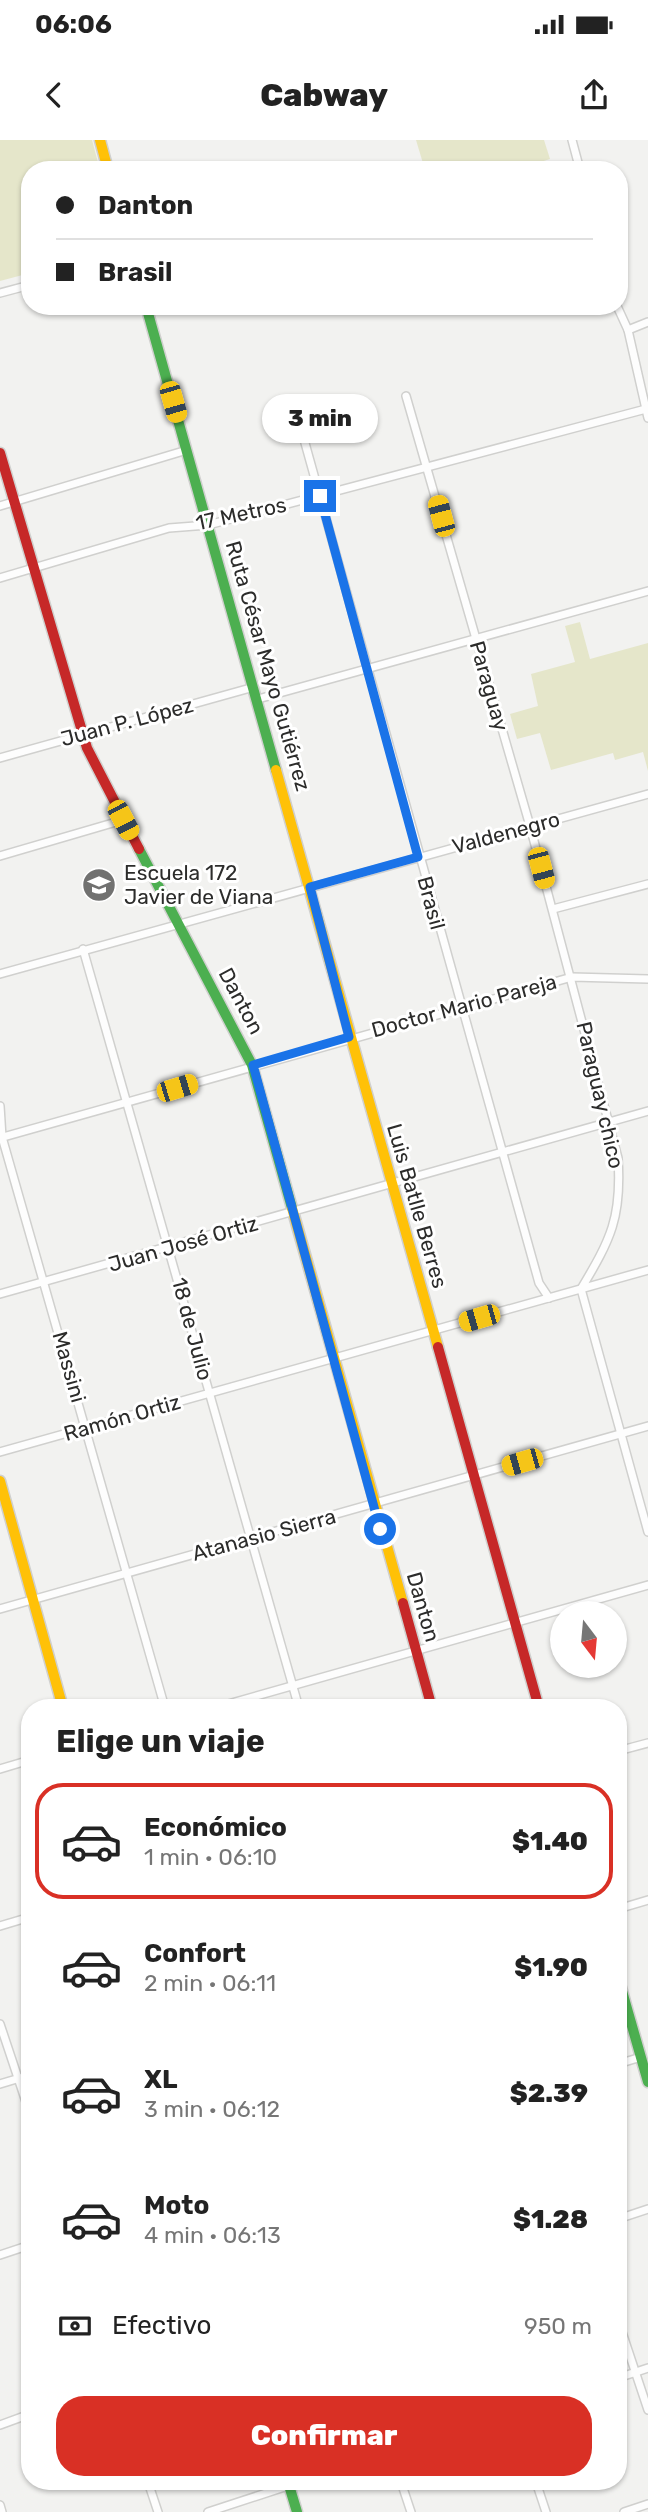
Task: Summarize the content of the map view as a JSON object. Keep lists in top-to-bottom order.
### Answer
{
  "streets": {
    "street": [
      "17 Metros",
      "Ruta César Mayo Gutiérrez",
      "Paraguay",
      "Juan P. López",
      "Valdenegro",
      "Brasil",
      "Danton",
      "Doctor Mario Pareja",
      "Paraguay chico",
      "Luis Batlle Berres",
      "Juan José Ortiz",
      "18 de Julio",
      "Massini",
      "Ramón Ortiz",
      "Atanasio Sierra"
    ]
  },
  "crossings": [
    ["17 Metros", "Ruta César Mayo Gutiérrez"],
    ["17 Metros", "Paraguay"],
    ["17 Metros", "Brasil"],
    ["17 Metros", "Danton"],
    ["Ruta César Mayo Gutiérrez", "Juan P. López"],
    ["Ruta César Mayo Gutiérrez", "Valdenegro"],
    ["Ruta César Mayo Gutiérrez", "Doctor Mario Pareja"],
    ["Ruta César Mayo Gutiérrez", "Luis Batlle Berres"],
    ["Paraguay", "Valdenegro"],
    ["Paraguay", "Doctor Mario Pareja"],
    ["Paraguay", "Paraguay chico"],
    ["Juan P. López", "Danton"],
    ["Valdenegro", "Brasil"],
    ["Valdenegro", "Danton"],
    ["Valdenegro", "18 de Julio"],
    ["Brasil", "Doctor Mario Pareja"],
    ["Brasil", "Juan José Ortiz"],
    ["Brasil", "Ramón Ortiz"],
    ["Danton", "Doctor Mario Pareja"],
    ["Danton", "Juan José Ortiz"],
    ["Danton", "Ramón Ortiz"],
    ["Danton", "Atanasio Sierra"],
    ["Doctor Mario Pareja", "Paraguay chico"],
    ["Doctor Mario Pareja", "Luis Batlle Berres"],
    ["Doctor Mario Pareja", "18 de Julio"],
    ["Doctor Mario Pareja", "Massini"],
    ["Paraguay chico", "Juan José Ortiz"],
    ["Paraguay chico", "Ramón Ortiz"],
    ["Luis Batlle Berres", "Juan José Ortiz"],
    ["Luis Batlle Berres", "Ramón Ortiz"],
    ["Luis Batlle Berres", "Atanasio Sierra"],
    ["Juan José Ortiz", "18 de Julio"],
    ["Juan José Ortiz", "Massini"],
    ["18 de Julio", "Ramón Ortiz"],
    ["18 de Julio", "Atanasio Sierra"],
    ["Massini", "Ramón Ortiz"],
    ["Massini", "Atanasio Sierra"]
  ],
  "places": {
    "school or university": ["Escuela 172 Javier de Viana"]
  },
  "north": "bottom",
  "page": {
    "status": "06:06",
    "header": "Cabway",
    "banner": ["Danton", "Brasil"],
    "bubble": "3 min",
    "heading": "Elige un viaje",
    "list": [
      {
        "name": "Económico",
        "note": "1 min · 06:10",
        "value": "$1.40"
      },
      {
        "name": "Confort",
        "note": "2 min · 06:11",
        "value": "$1.90"
      },
      {
        "name": "XL",
        "note": "3 min · 06:12",
        "value": "$2.39"
      },
      {
        "name": "Moto",
        "note": "4 min · 06:13",
        "value": "$1.28"
      }
    ],
    "pay": ["Efectivo", "950 m"],
    "buttons": "Confirmar"
  }
}
